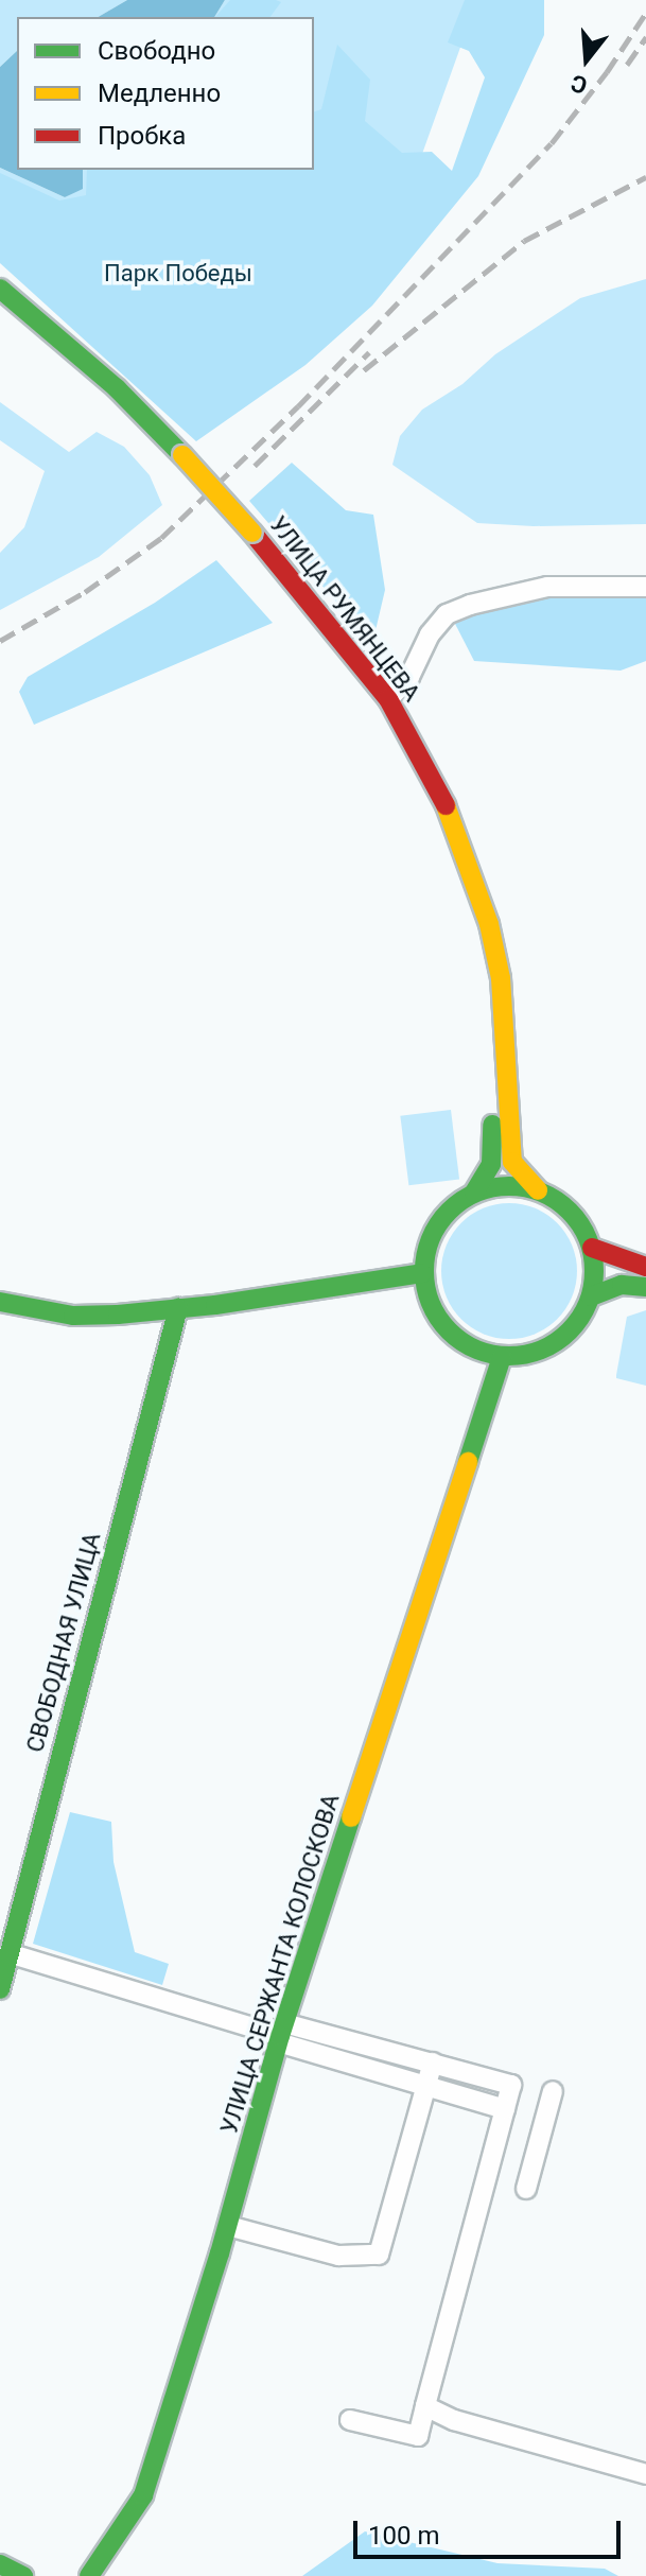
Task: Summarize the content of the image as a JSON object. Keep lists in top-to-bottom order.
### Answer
{
  "streets": {
    "main road": ["УЛИЦА РУМЯНЦЕВА", "СВОБОДНАЯ УЛИЦА", "УЛИЦА СЕРЖАНТА КОЛОСКОВА"]
  },
  "crossings": [
    ["УЛИЦА РУМЯНЦЕВА", "УЛИЦА СЕРЖАНТА КОЛОСКОВА"]
  ],
  "parks": ["Парк Победы"],
  "legend": ["Свободно", "Медленно", "Пробка"],
  "scale_bar": "100 m",
  "north": "bottom"
}
